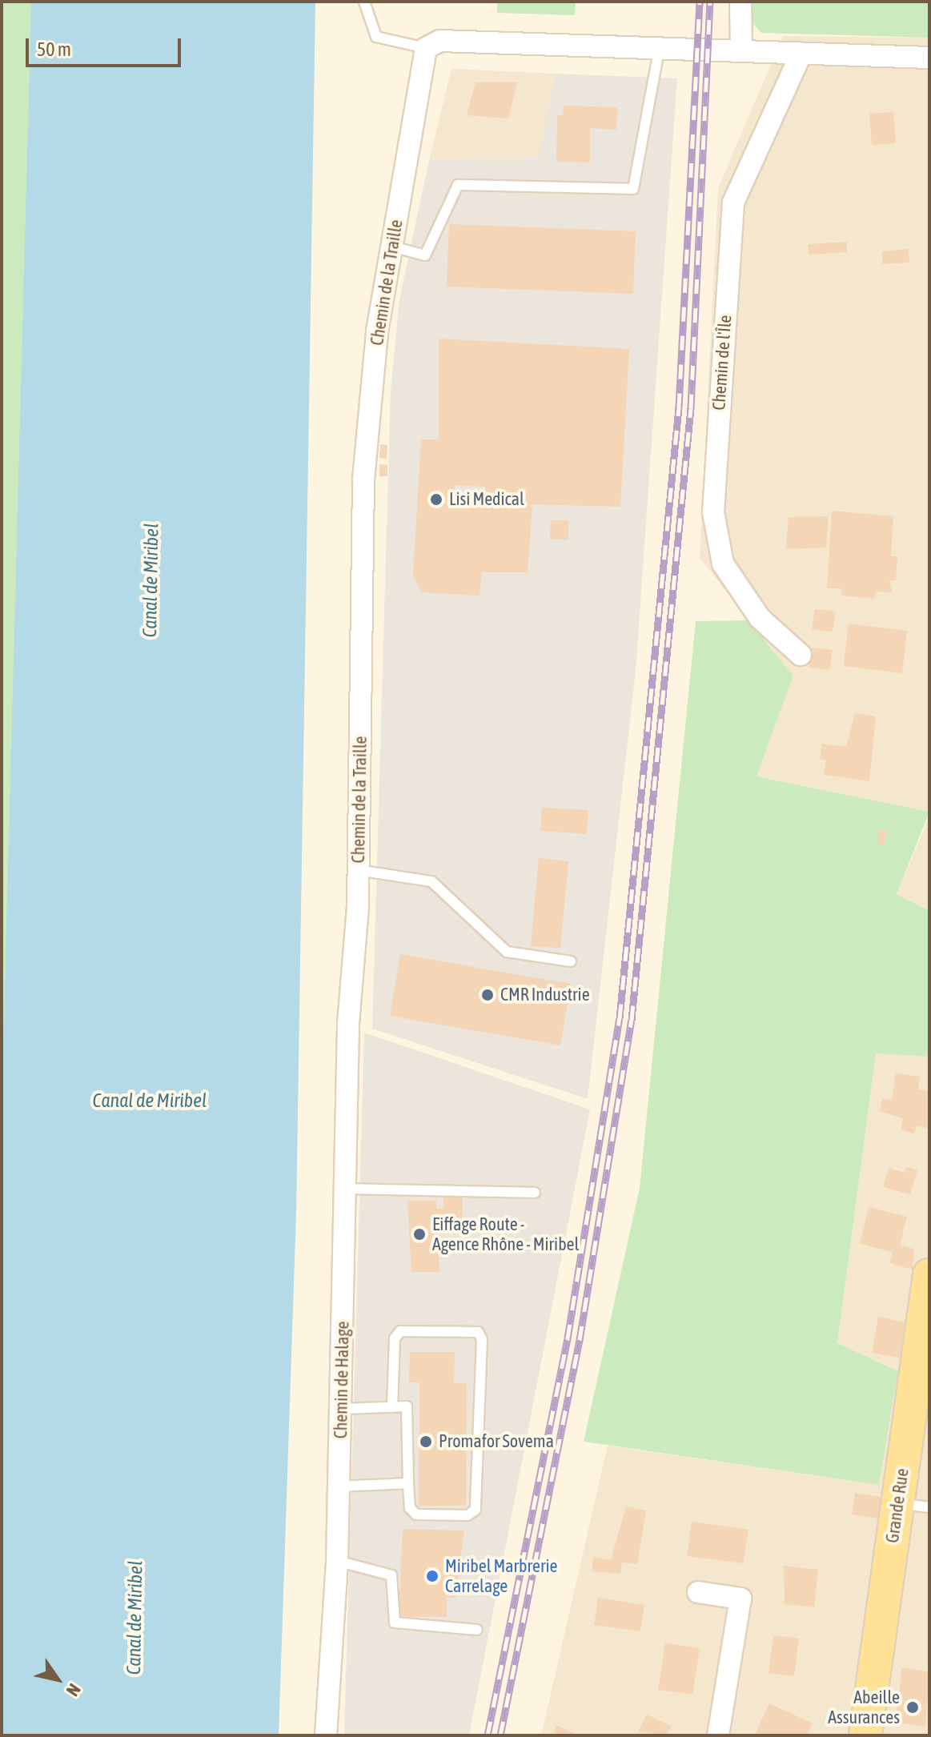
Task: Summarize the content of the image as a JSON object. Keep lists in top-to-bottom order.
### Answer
{
  "streets": {
    "main road": ["Grande Rue"],
    "street": ["Chemin de la Traille", "Chemin de l'Île", "Chemin de Halage"]
  },
  "crossings": [
    ["Chemin de la Traille", "Chemin de Halage"]
  ],
  "water": ["Canal de Miribel"],
  "places": [
    "Lisi Medical",
    "CMR Industrie",
    "Eiffage Route - Agence Rhône - Miribel",
    "Promafor Sovema",
    "Miribel Marbrerie Carrelage",
    "Abeille Assurances"
  ],
  "scale_bar": "50 m",
  "north": "bottom right"
}
